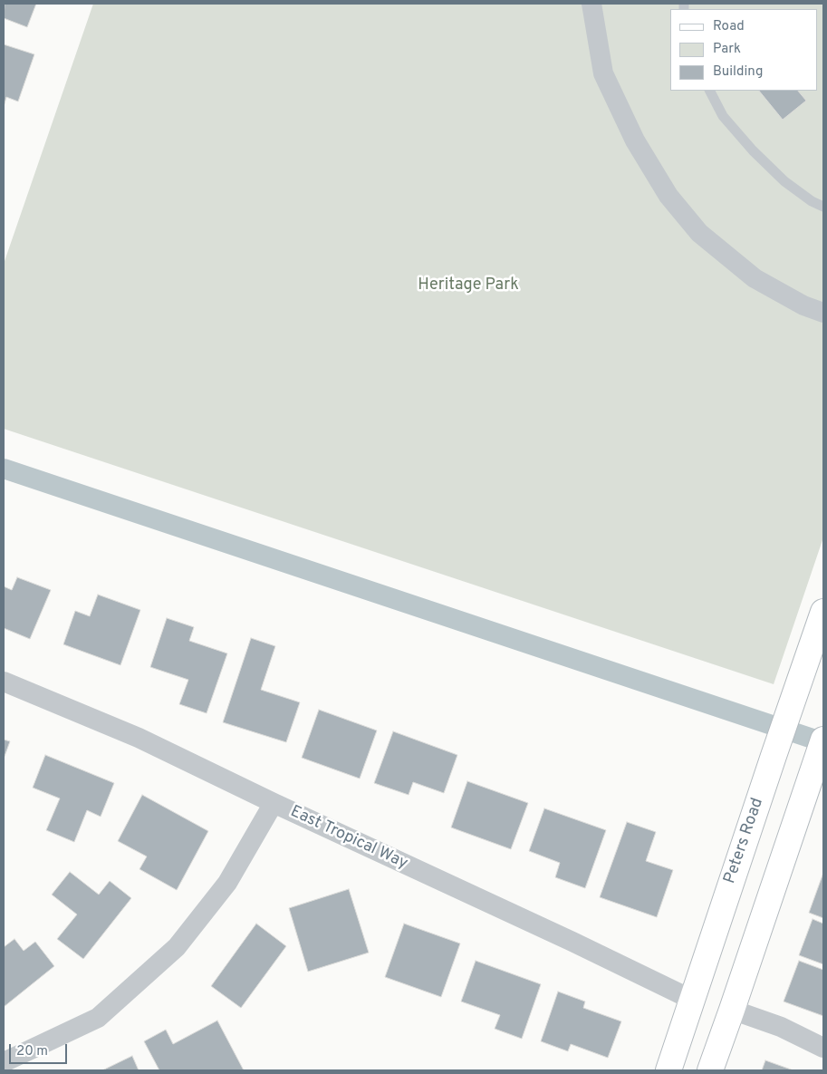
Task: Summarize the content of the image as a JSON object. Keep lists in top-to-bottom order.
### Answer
{
  "streets": {
    "main road": ["Peters Road"],
    "street": ["East Tropical Way"]
  },
  "crossings": [
    ["East Tropical Way", "Peters Road"]
  ],
  "parks": ["Heritage Park"],
  "legend": ["Road", "Park", "Building"],
  "scale_bar": "20 m"
}
